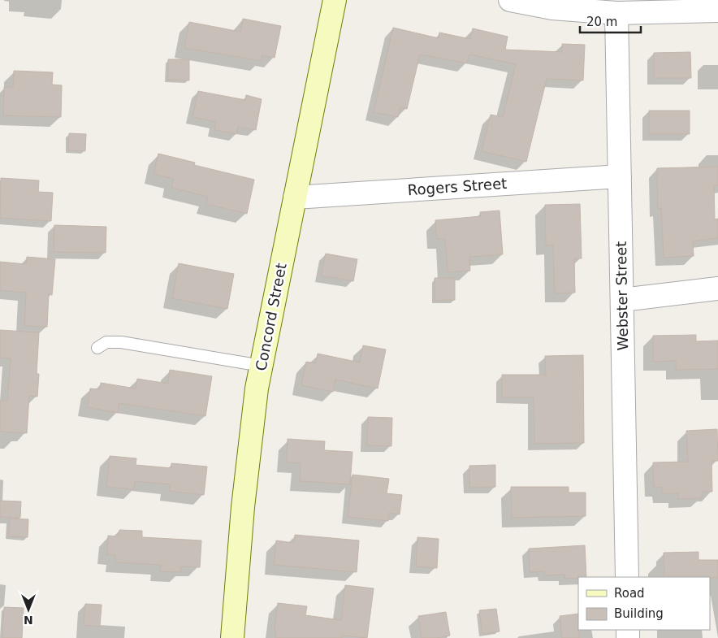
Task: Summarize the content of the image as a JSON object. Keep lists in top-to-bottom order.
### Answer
{
  "streets": {
    "main road": ["Concord Street"],
    "street": ["Rogers Street", "Webster Street"]
  },
  "crossings": [
    ["Rogers Street", "Webster Street"],
    ["Rogers Street", "Concord Street"]
  ],
  "legend": ["Road", "Building"],
  "scale_bar": "20 m",
  "north": "bottom"
}
